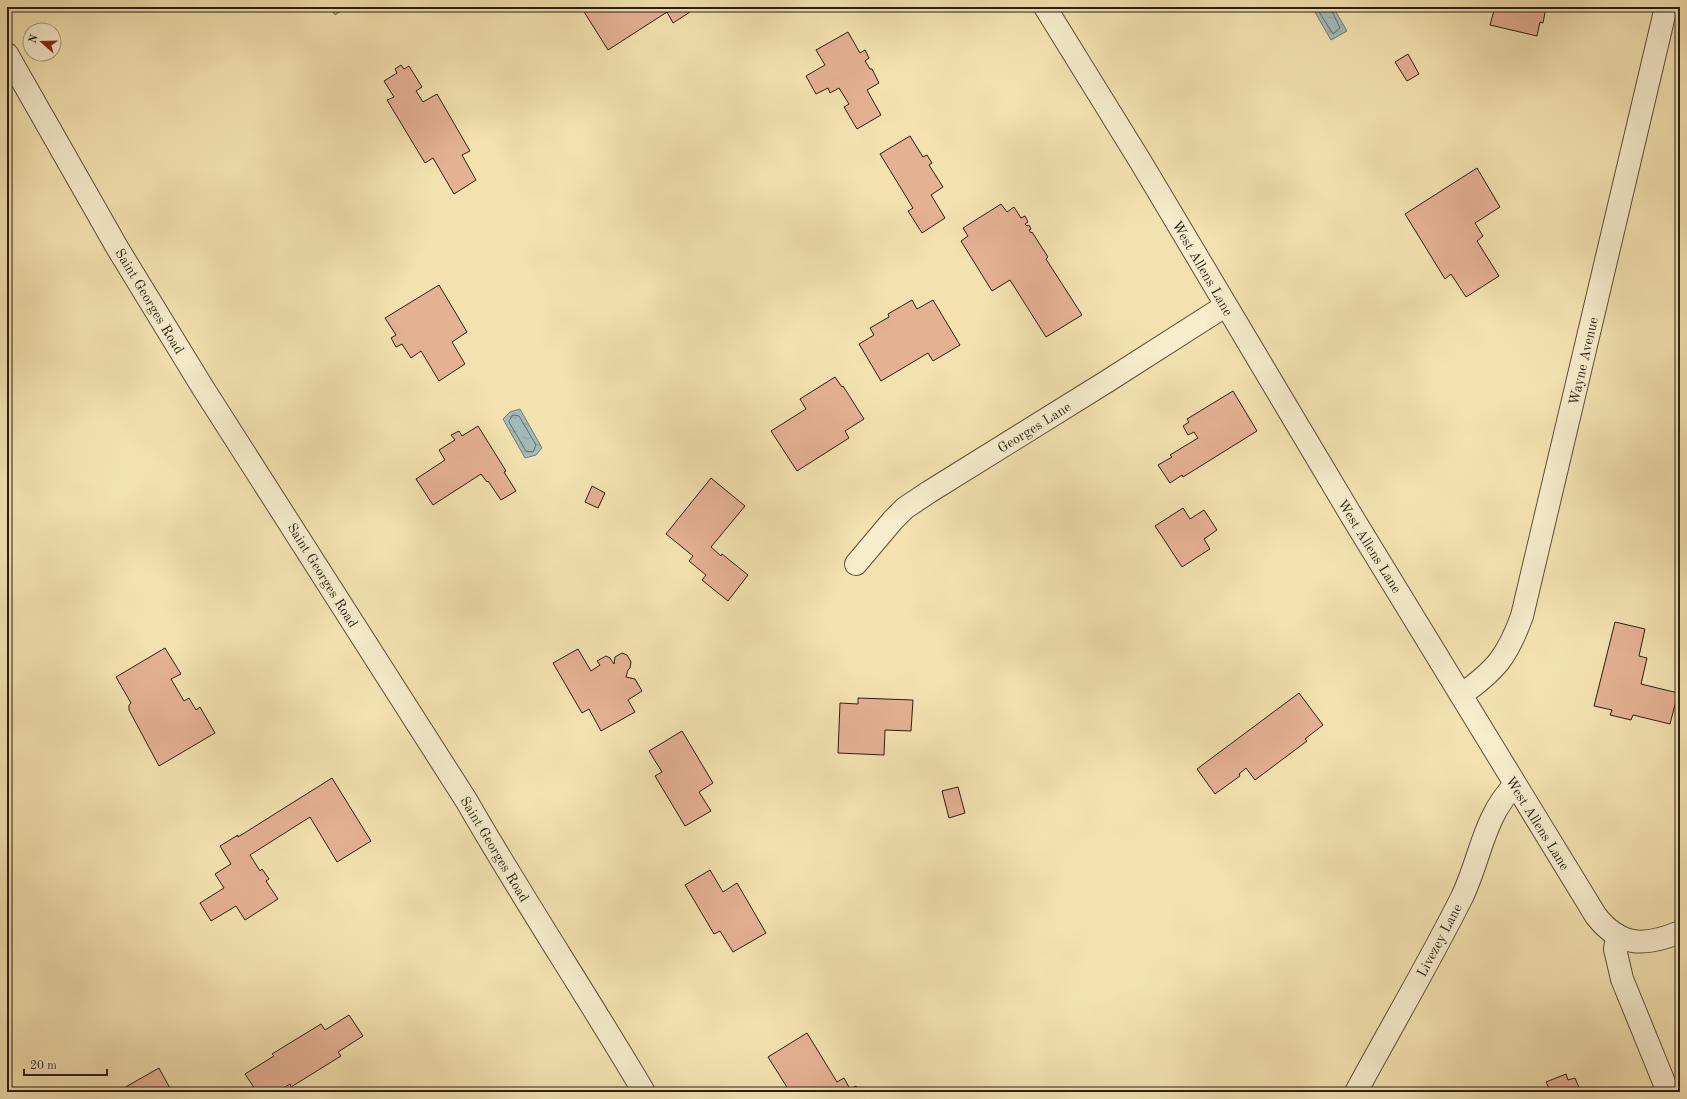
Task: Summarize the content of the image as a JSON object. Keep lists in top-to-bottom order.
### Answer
{
  "streets": {
    "street": [
      "West Allens Lane",
      "Saint Georges Road",
      "Wayne Avenue",
      "Georges Lane",
      "Livezey Lane"
    ]
  },
  "crossings": [
    ["West Allens Lane", "Wayne Avenue"],
    ["West Allens Lane", "Georges Lane"],
    ["West Allens Lane", "Livezey Lane"]
  ],
  "scale_bar": "20 m",
  "north": "left"
}
